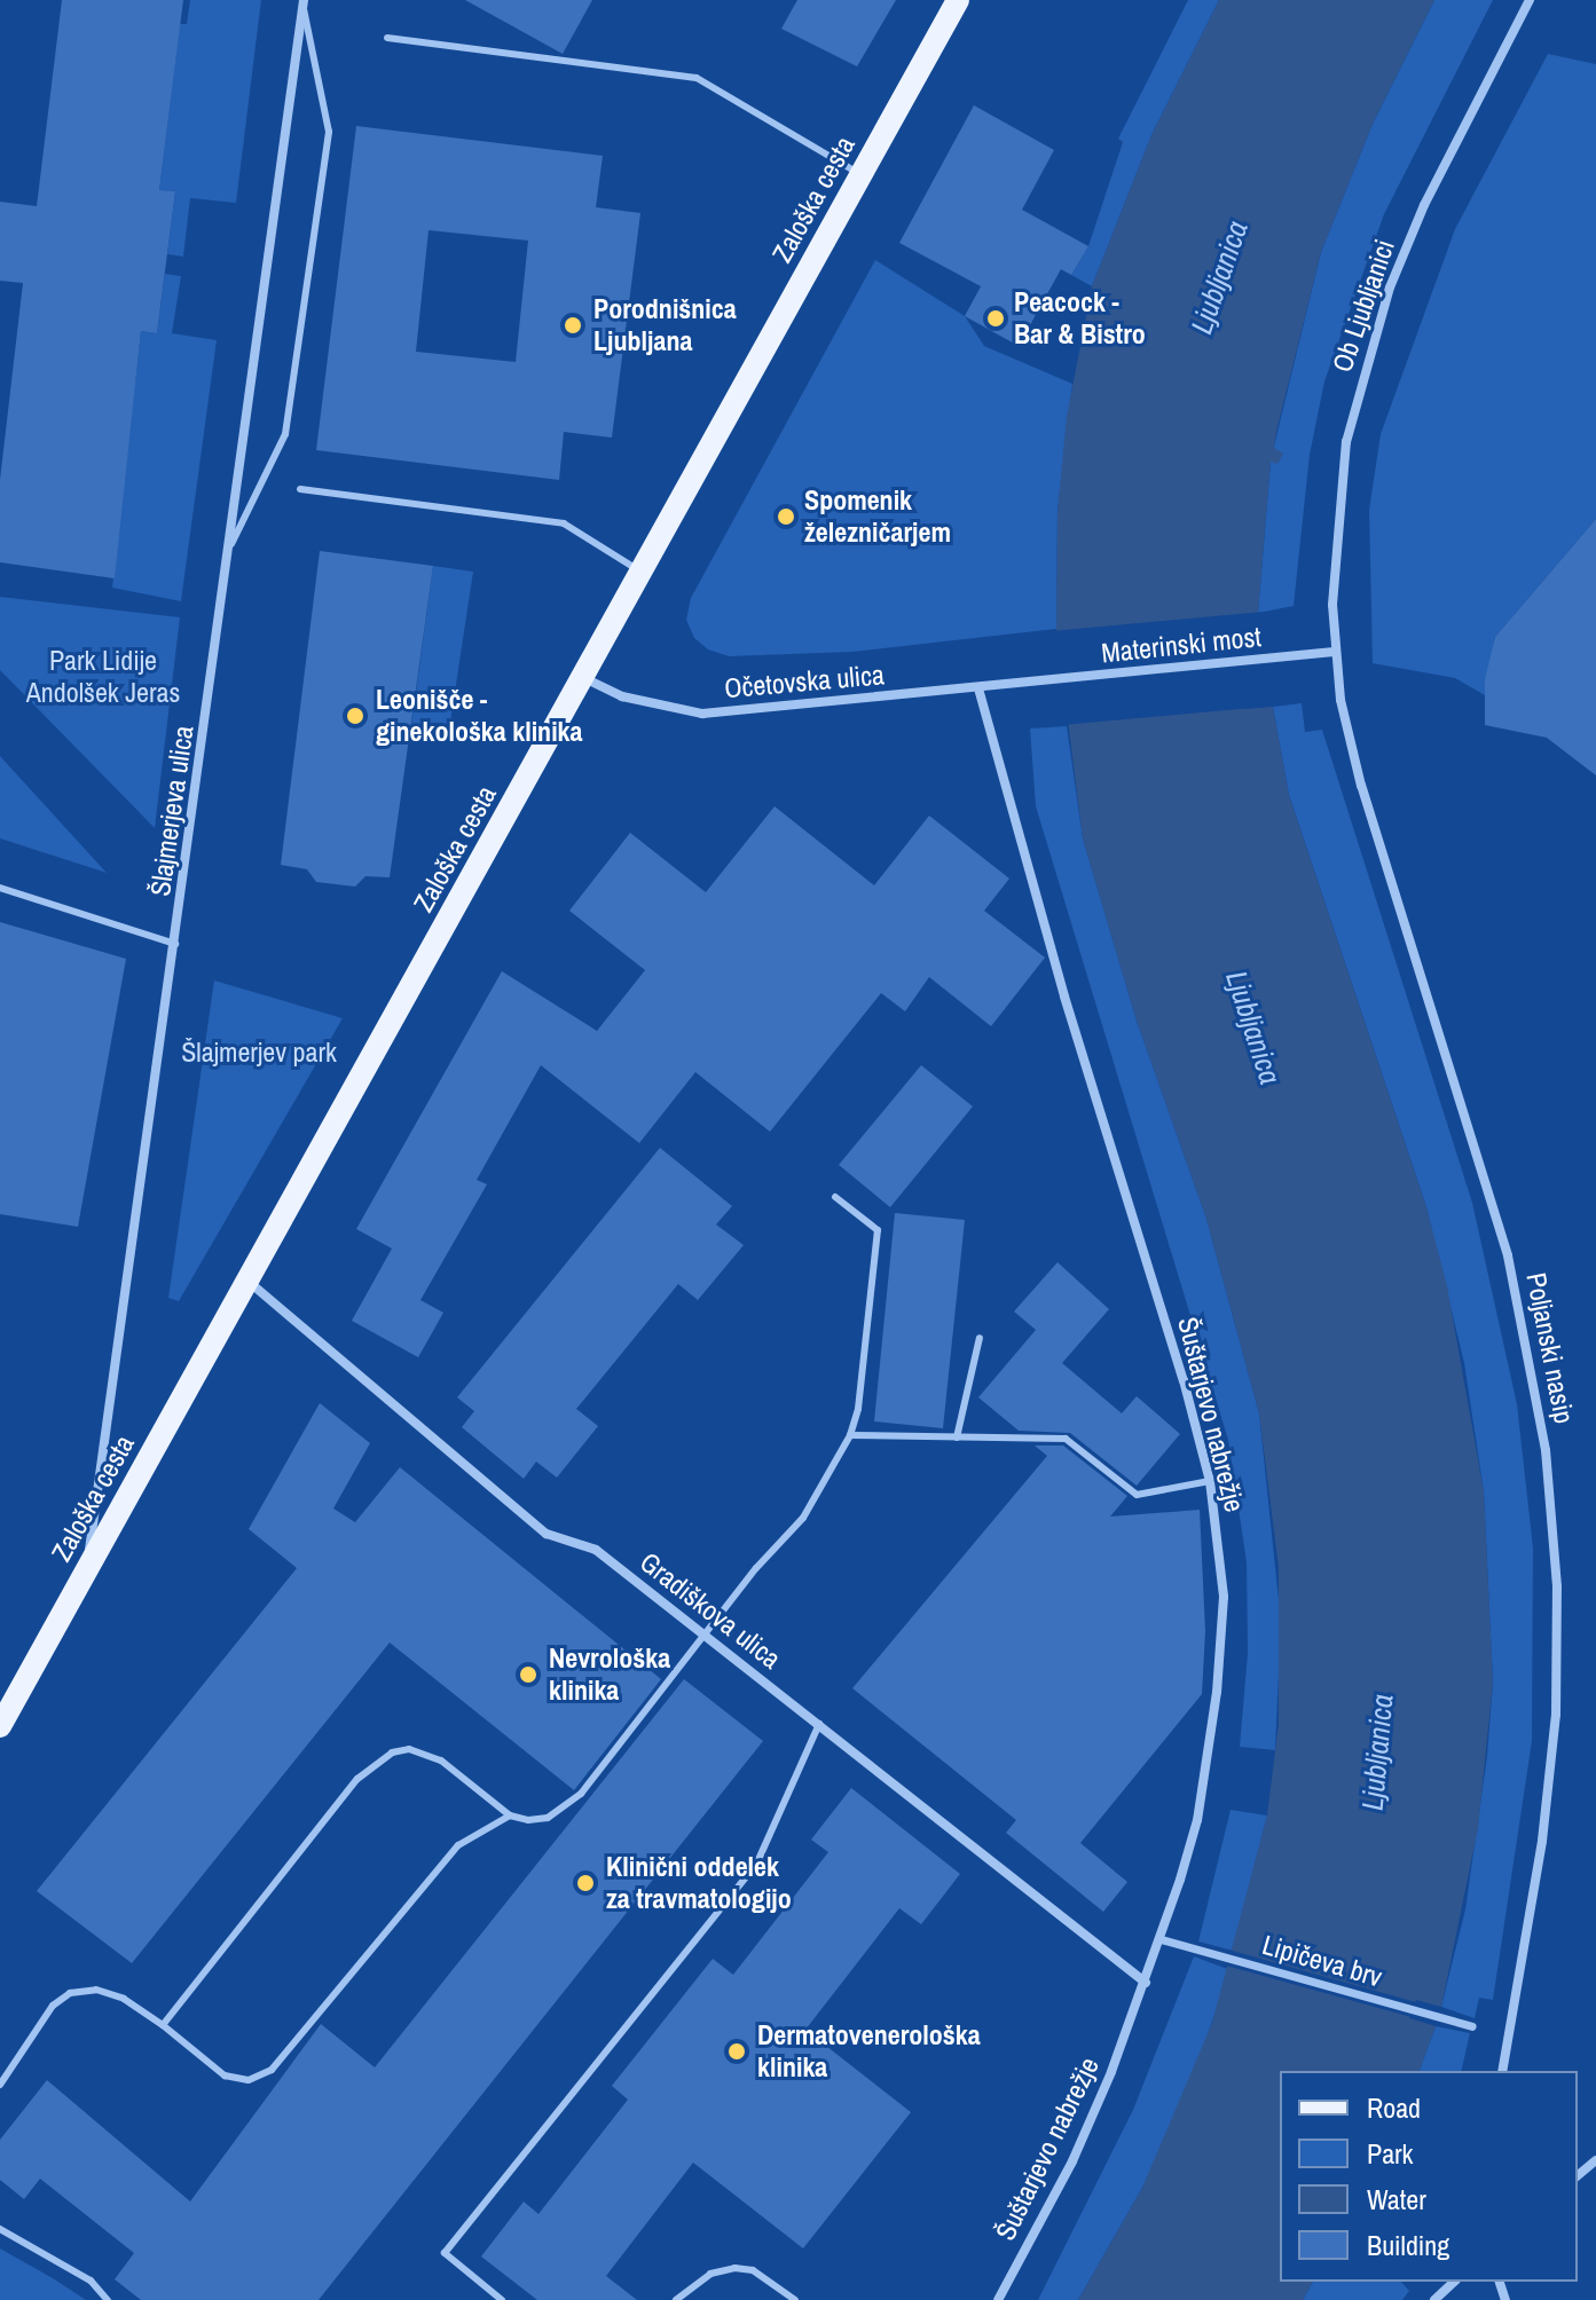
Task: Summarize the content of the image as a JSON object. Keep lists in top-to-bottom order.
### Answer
{
  "streets": {
    "main road": ["Zaloška cesta"],
    "street": [
      "Ob Ljubljanici",
      "Materinski most",
      "Očetovska ulica",
      "Šlajmerjeva ulica",
      "Poljanski nasip",
      "Šuštarjevo nabrežje",
      "Gradiškova ulica",
      "Lipičeva brv"
    ]
  },
  "crossings": [
    ["Zaloška cesta", "Očetovska ulica"],
    ["Zaloška cesta", "Šlajmerjeva ulica"],
    ["Zaloška cesta", "Gradiškova ulica"],
    ["Ob Ljubljanici", "Materinski most"],
    ["Ob Ljubljanici", "Poljanski nasip"],
    ["Materinski most", "Očetovska ulica"],
    ["Materinski most", "Poljanski nasip"],
    ["Očetovska ulica", "Šuštarjevo nabrežje"],
    ["Šuštarjevo nabrežje", "Gradiškova ulica"],
    ["Šuštarjevo nabrežje", "Lipičeva brv"]
  ],
  "water": ["Ljubljanica"],
  "parks": ["Park Lidije Andolšek Jeras", "Šlajmerjev park"],
  "places": [
    "Peacock - Bar & Bistro",
    "Porodnišnica Ljubljana",
    "Spomenik železničarjem",
    "Leonišče - ginekološka klinika",
    "Nevrološka klinika",
    "Klinični oddelek za travmatologijo",
    "Dermatovenerološka klinika"
  ],
  "legend": [
    "Road",
    "Park",
    "Water",
    "Building"
  ]
}
